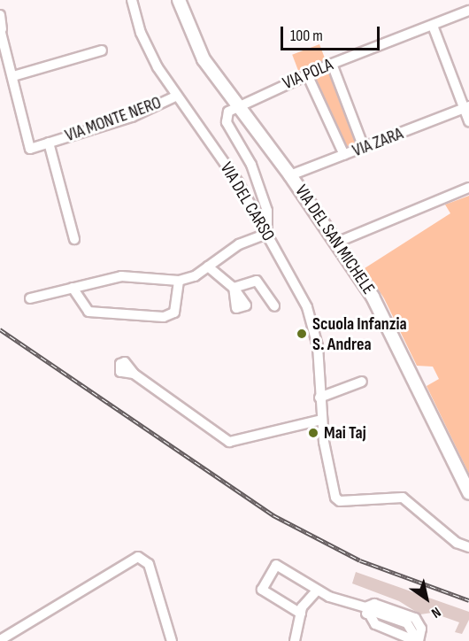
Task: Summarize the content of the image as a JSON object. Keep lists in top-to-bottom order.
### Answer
{
  "streets": {
    "main road": ["VIA DEL SAN MICHELE"],
    "street": [
      "VIA POLA",
      "VIA MONTE NERO",
      "VIA ZARA",
      "VIA DEL CARSO"
    ]
  },
  "crossings": [
    ["VIA POLA", "VIA DEL SAN MICHELE"],
    ["VIA MONTE NERO", "VIA DEL CARSO"],
    ["VIA ZARA", "VIA DEL SAN MICHELE"]
  ],
  "places": ["Scuola Infanzia S. Andrea", "Mai Taj"],
  "scale_bar": "100 m",
  "north": "bottom right"
}
